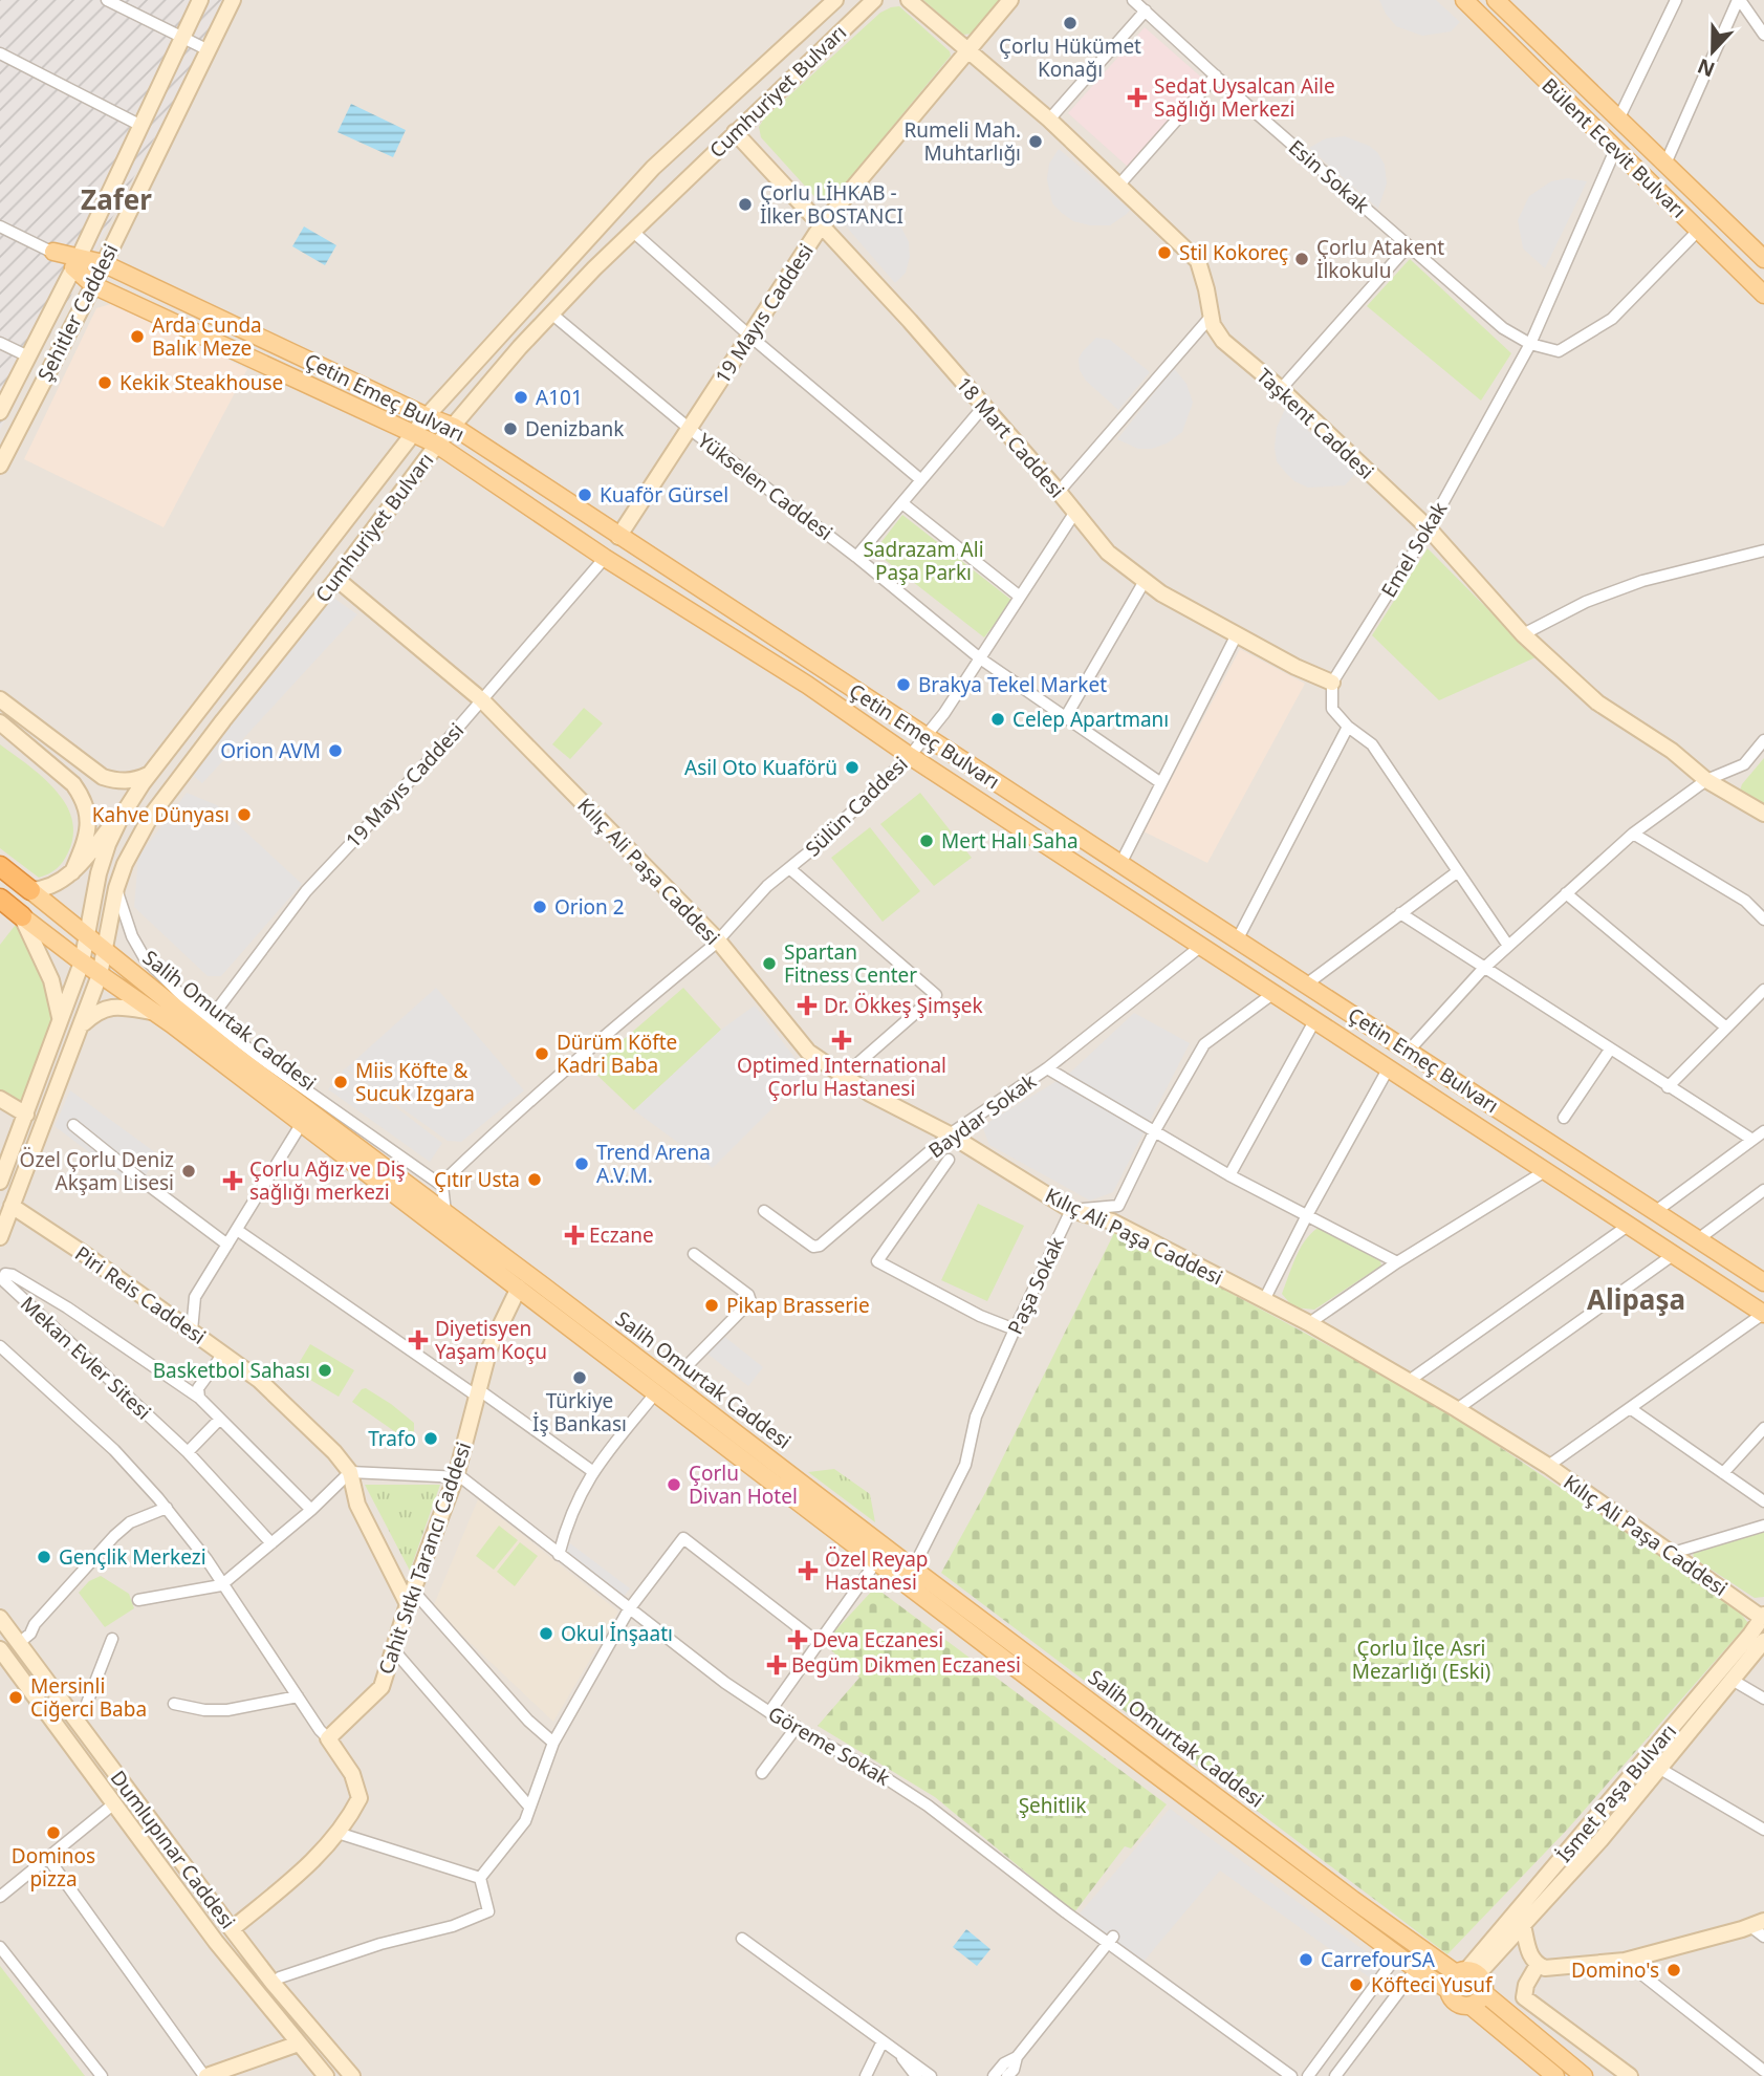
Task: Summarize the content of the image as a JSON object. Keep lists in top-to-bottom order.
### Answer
{
  "streets": {
    "highway": ["Salih Omurtak Caddesi"],
    "main road": ["Bülent Ecevit Bulvarı", "Çetin Emeç Bulvarı"],
    "street": [
      "Cumhuriyet Bulvarı",
      "Esin Sokak",
      "Şehitler Caddesi",
      "19 Mayıs Caddesi",
      "Taşkent Caddesi",
      "18 Mart Caddesi",
      "Yükselen Caddesi",
      "Emel Sokak",
      "Sülün Caddesi",
      "Kılıç Ali Paşa Caddesi",
      "Baydar Sokak",
      "Paşa Sokak",
      "Piri Reis Caddesi",
      "Mekan Evler Sitesi",
      "Cahit Sıtkı Tarancı Caddesi",
      "Göreme Sokak",
      "İsmet Paşa Bulvarı",
      "Dumlupınar Caddesi"
    ]
  },
  "crossings": [
    ["Cumhuriyet Bulvarı", "Çetin Emeç Bulvarı"],
    ["Cumhuriyet Bulvarı", "18 Mart Caddesi"],
    ["Cumhuriyet Bulvarı", "Yükselen Caddesi"],
    ["Cumhuriyet Bulvarı", "Kılıç Ali Paşa Caddesi"],
    ["Cumhuriyet Bulvarı", "Salih Omurtak Caddesi"],
    ["Bülent Ecevit Bulvarı", "Emel Sokak"],
    ["Esin Sokak", "Emel Sokak"],
    ["Şehitler Caddesi", "Çetin Emeç Bulvarı"],
    ["19 Mayıs Caddesi", "Çetin Emeç Bulvarı"],
    ["19 Mayıs Caddesi", "Taşkent Caddesi"],
    ["19 Mayıs Caddesi", "18 Mart Caddesi"],
    ["19 Mayıs Caddesi", "Yükselen Caddesi"],
    ["19 Mayıs Caddesi", "Kılıç Ali Paşa Caddesi"],
    ["Çetin Emeç Bulvarı", "Sülün Caddesi"],
    ["Çetin Emeç Bulvarı", "Baydar Sokak"],
    ["Taşkent Caddesi", "Emel Sokak"],
    ["18 Mart Caddesi", "Emel Sokak"],
    ["18 Mart Caddesi", "Sülün Caddesi"],
    ["Yükselen Caddesi", "Sülün Caddesi"],
    ["Sülün Caddesi", "Kılıç Ali Paşa Caddesi"],
    ["Kılıç Ali Paşa Caddesi", "Baydar Sokak"],
    ["Kılıç Ali Paşa Caddesi", "Paşa Sokak"],
    ["Kılıç Ali Paşa Caddesi", "İsmet Paşa Bulvarı"],
    ["Salih Omurtak Caddesi", "Paşa Sokak"],
    ["Salih Omurtak Caddesi", "Cahit Sıtkı Tarancı Caddesi"],
    ["Salih Omurtak Caddesi", "İsmet Paşa Bulvarı"],
    ["Piri Reis Caddesi", "Cahit Sıtkı Tarancı Caddesi"],
    ["Piri Reis Caddesi", "Göreme Sokak"],
    ["Cahit Sıtkı Tarancı Caddesi", "Göreme Sokak"]
  ],
  "districts": ["Zafer", "Alipaşa"],
  "parks": ["Sadrazam Ali Paşa Parkı", "Çorlu İlçe Asri Mezarlığı (Eski)", "Şehitlik"],
  "places": {
    "other": [
      "Çorlu Hükümet Konağı",
      "Rumeli Mah. Muhtarlığı",
      "Çorlu LİHKAB - İlker BOSTANCI",
      "Stil Kokoreç",
      "Çorlu Atakent İlkokulu",
      "Arda Cunda Balık Meze",
      "Kekik Steakhouse",
      "A101",
      "Denizbank",
      "Kuaför Gürsel",
      "Brakya Tekel Market",
      "Celep Apartmanı",
      "Orion AVM",
      "Asil Oto Kuaförü",
      "Kahve Dünyası",
      "Mert Halı Saha",
      "Orion 2",
      "Spartan Fitness Center",
      "Dürüm Köfte Kadri Baba",
      "Miis Köfte & Sucuk Izgara",
      "Trend Arena A.V.M.",
      "Özel Çorlu Deniz Akşam Lisesi",
      "Çıtır Usta",
      "Pikap Brasserie",
      "Basketbol Sahası",
      "Türkiye İş Bankası",
      "Trafo",
      "Çorlu Divan Hotel",
      "Gençlik Merkezi",
      "Okul İnşaatı",
      "Mersinli Ciğerci Baba",
      "Dominos pizza",
      "CarrefourSA",
      "Domino's",
      "Köfteci Yusuf"
    ],
    "health": [
      "Sedat Uysalcan Aile Sağlığı Merkezi",
      "Dr. Ökkeş Şimşek",
      "Optimed International Çorlu Hastanesi",
      "Çorlu Ağız ve Diş sağlığı merkezi",
      "Eczane",
      "Diyetisyen Yaşam Koçu",
      "Özel Reyap Hastanesi",
      "Deva Eczanesi",
      "Begüm Dikmen Eczanesi"
    ]
  },
  "north": "bottom"
}
